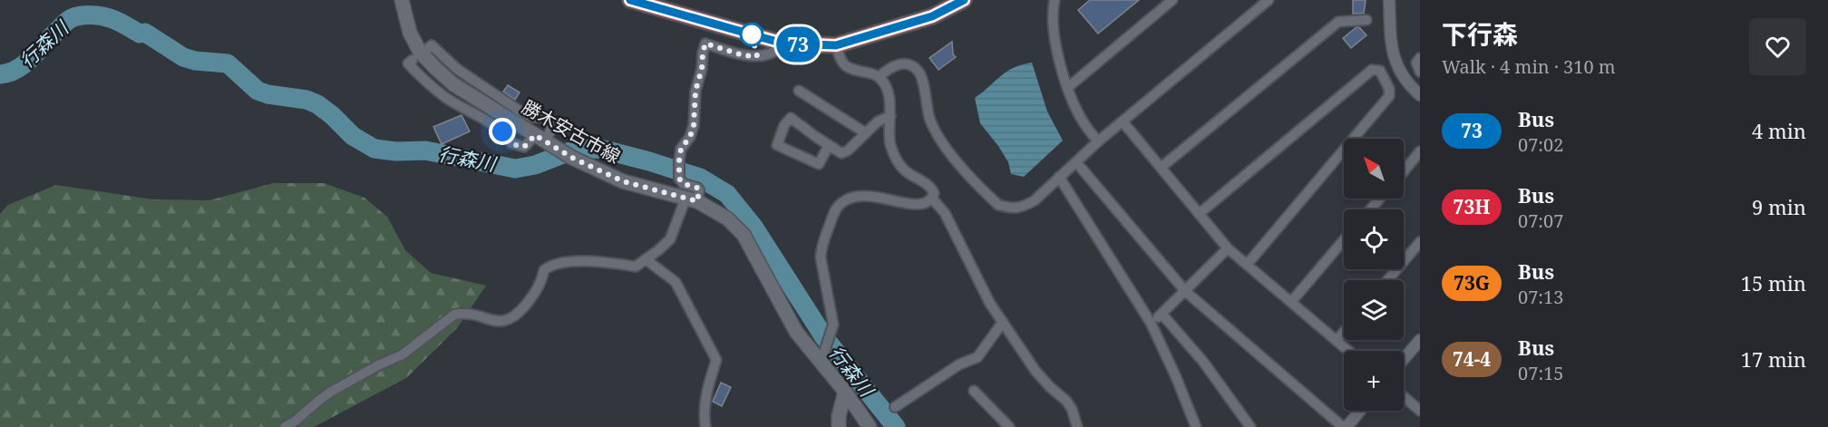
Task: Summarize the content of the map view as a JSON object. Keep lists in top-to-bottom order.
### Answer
{
  "streets": {
    "main road": ["勝木安古市線"]
  },
  "water": ["行森川"],
  "lines": ["bus line 73"],
  "north": "top left",
  "page": {
    "on_map": "73",
    "heading": ["下行森", "Walk · 4 min · 310 m"],
    "list": [
      {
        "mark": "73",
        "name": "Bus",
        "note": "07:02",
        "value": "4 min"
      },
      {
        "mark": "73H",
        "name": "Bus",
        "note": "07:07",
        "value": "9 min"
      },
      {
        "mark": "73G",
        "name": "Bus",
        "note": "07:13",
        "value": "15 min"
      },
      {
        "mark": "74-4",
        "name": "Bus",
        "note": "07:15",
        "value": "17 min"
      }
    ],
    "map_buttons": "+"
  }
}
